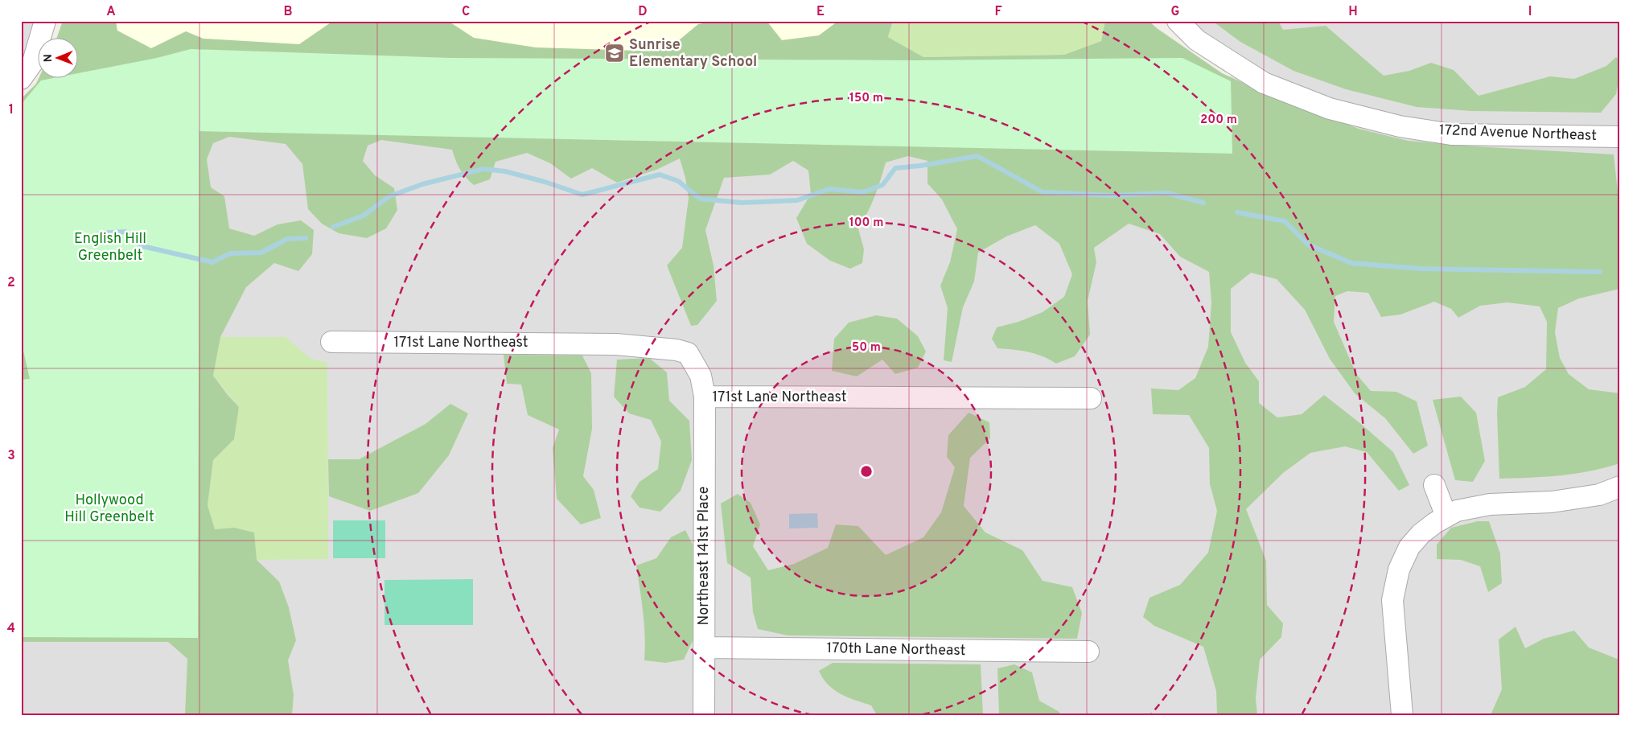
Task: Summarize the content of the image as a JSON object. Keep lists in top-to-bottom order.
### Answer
{
  "streets": {
    "street": [
      "172nd Avenue Northeast",
      "171st Lane Northeast",
      "Northeast 141st Place",
      "170th Lane Northeast"
    ]
  },
  "crossings": [
    ["171st Lane Northeast", "Northeast 141st Place"],
    ["Northeast 141st Place", "170th Lane Northeast"]
  ],
  "parks": ["English Hill Greenbelt", "Hollywood Hill Greenbelt"],
  "places": {
    "school or university": ["Sunrise Elementary School"]
  },
  "north": "left",
  "grid": {
    "columns": [
      "A",
      "B",
      "C",
      "D",
      "E",
      "F",
      "G",
      "H",
      "I"
    ],
    "rows": [
      "1",
      "2",
      "3",
      "4"
    ]
  },
  "rings": [
    "150 m",
    "200 m",
    "100 m",
    "50 m"
  ]
}
